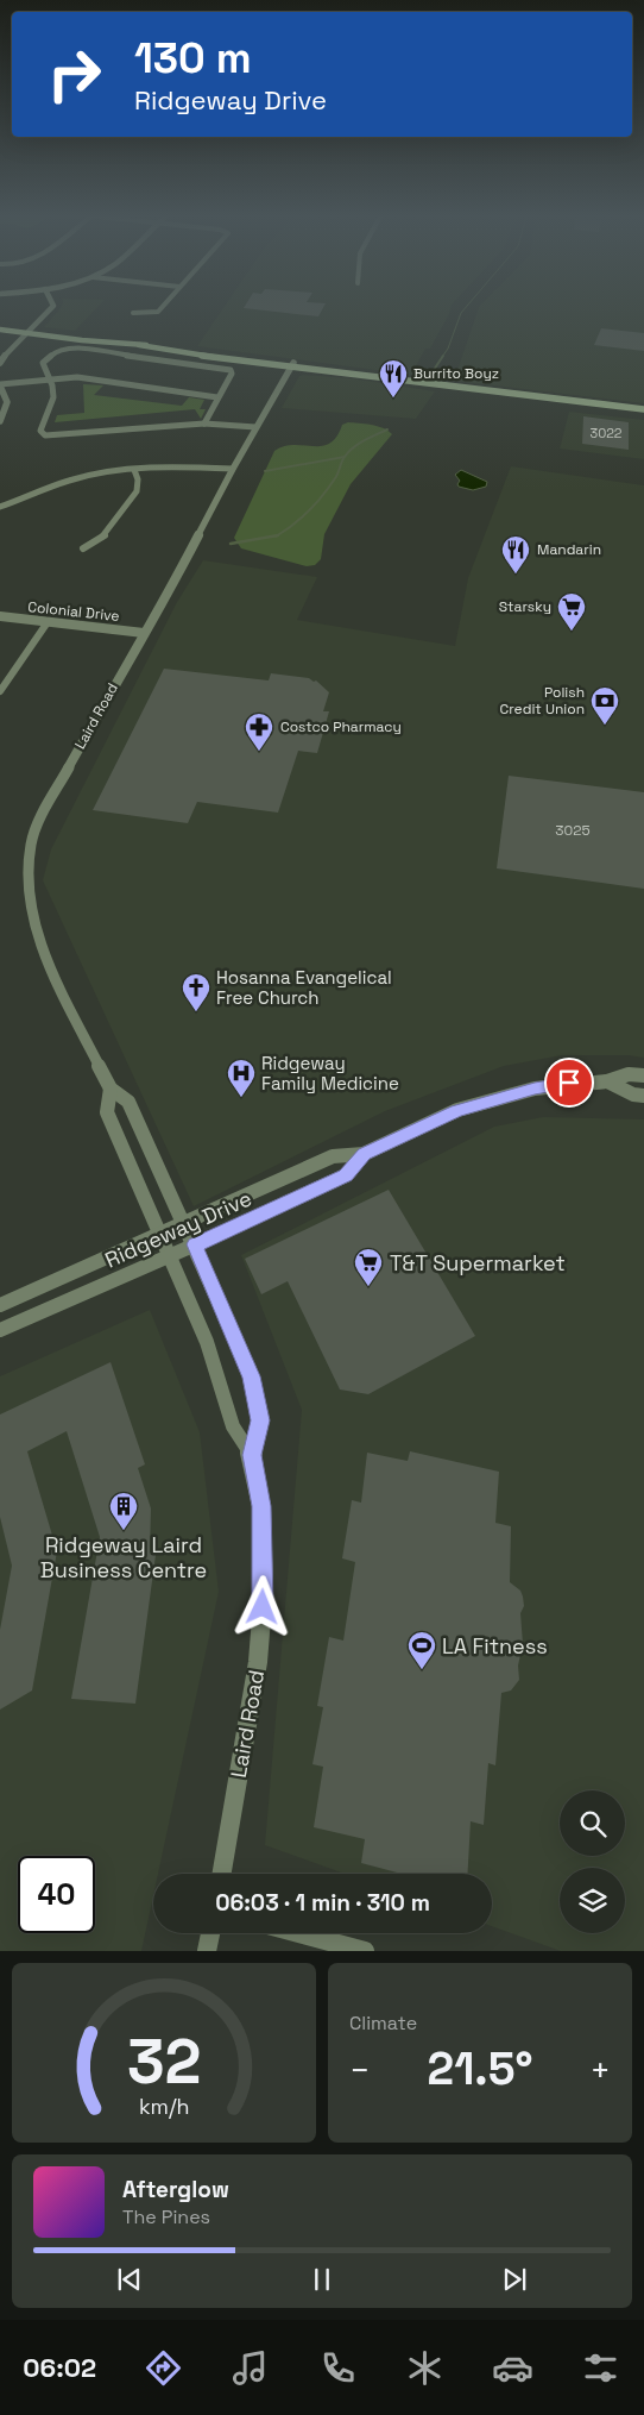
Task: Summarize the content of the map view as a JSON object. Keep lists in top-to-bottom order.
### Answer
{
  "streets": {
    "street": ["Colonial Drive", "Laird Road", "Ridgeway Drive"]
  },
  "crossings": [
    ["Colonial Drive", "Laird Road"],
    ["Laird Road", "Ridgeway Drive"]
  ],
  "places": {
    "restaurant": ["Burrito Boyz", "Mandarin"],
    "supermarket": ["Starsky", "T&T Supermarket"],
    "bank": ["Polish Credit Union"],
    "pharmacy": ["Costco Pharmacy"],
    "church": ["Hosanna Evangelical Free Church"],
    "hospital": ["Ridgeway Family Medicine"],
    "building": ["Ridgeway Laird Business Centre"],
    "sports": ["LA Fitness"]
  },
  "house_numbers": ["3022", "3025"],
  "page": {
    "turn": ["130 m", "Ridgeway Drive"],
    "limit": "40",
    "trip": "06:03 · 1 min · 310 m",
    "tile": "Climate",
    "heat": ["−", "21.5°", "+"],
    "song": ["Afterglow", "The Pines"],
    "tabs": "06:02",
    "gauge": ["32", "km/h"]
  }
}
